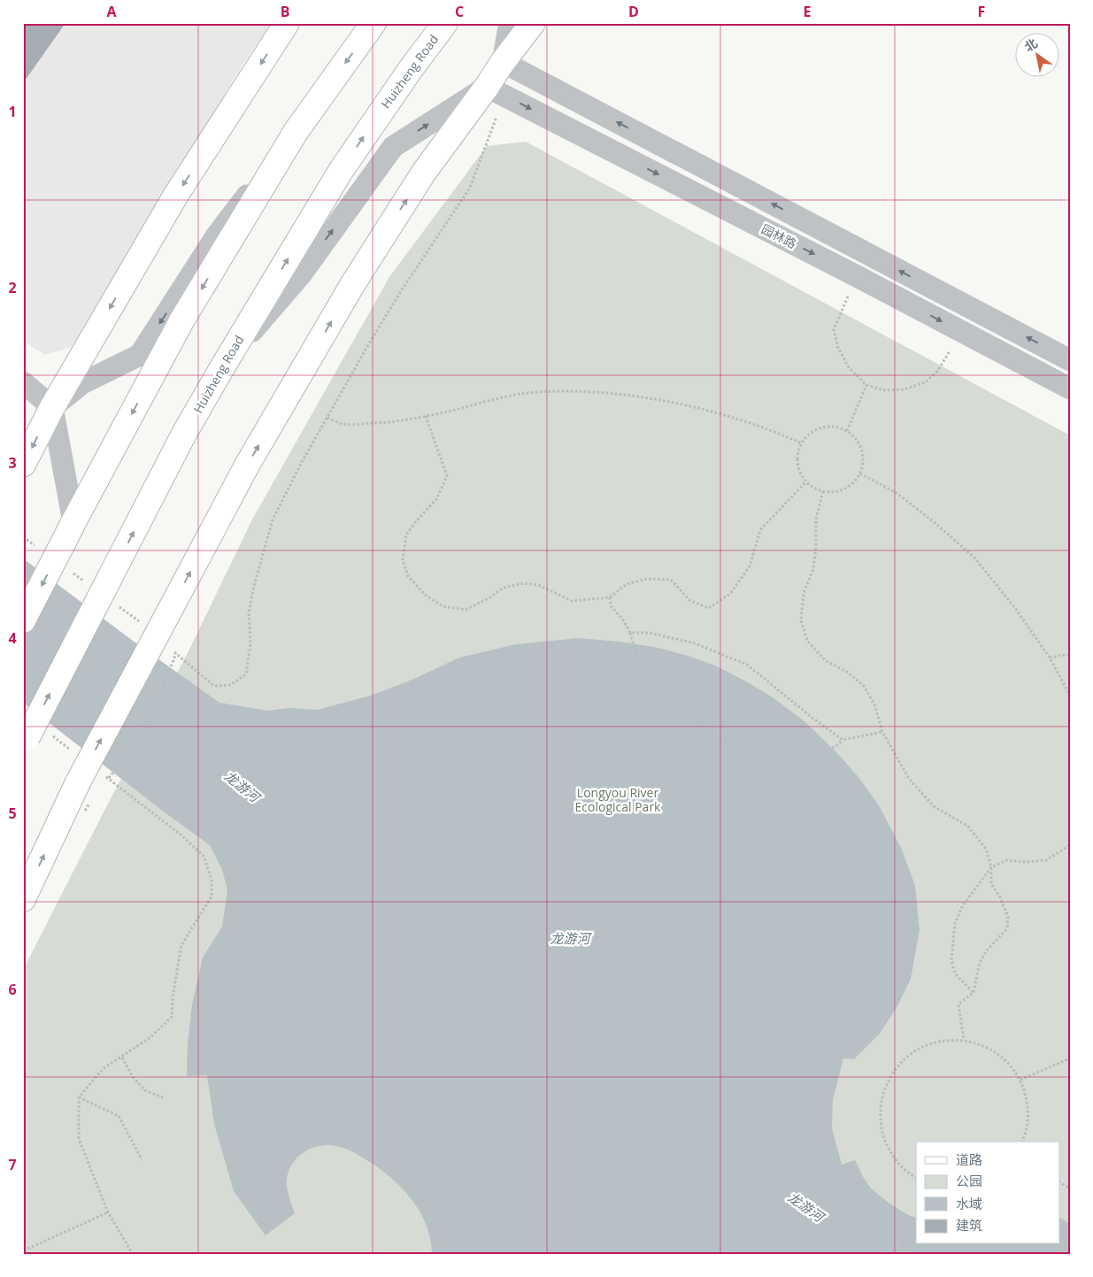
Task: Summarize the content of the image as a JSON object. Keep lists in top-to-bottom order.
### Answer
{
  "streets": {
    "main road": ["Huizheng Road"],
    "street": ["园林路"]
  },
  "water": ["龙游河"],
  "parks": ["Longyou River Ecological Park"],
  "legend": [
    "道路",
    "公园",
    "水域",
    "建筑"
  ],
  "north": "top left",
  "grid": {
    "columns": [
      "A",
      "B",
      "C",
      "D",
      "E",
      "F"
    ],
    "rows": [
      "1",
      "2",
      "3",
      "4",
      "5",
      "6",
      "7"
    ]
  }
}
